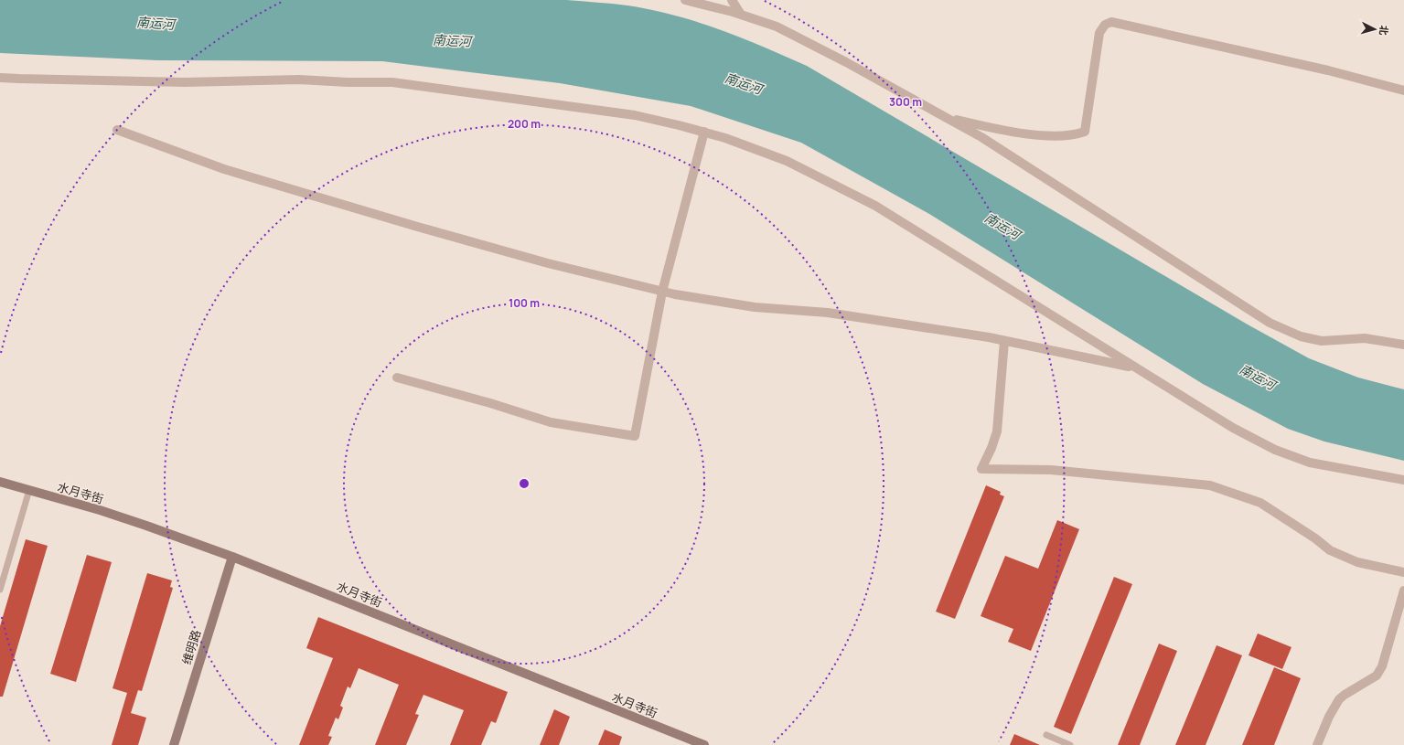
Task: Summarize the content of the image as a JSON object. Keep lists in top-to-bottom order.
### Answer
{
  "streets": {
    "street": ["水月寺街", "维明路"]
  },
  "crossings": [
    ["水月寺街", "维明路"]
  ],
  "water": ["南运河"],
  "north": "right",
  "rings": ["300 m", "200 m", "100 m"]
}
